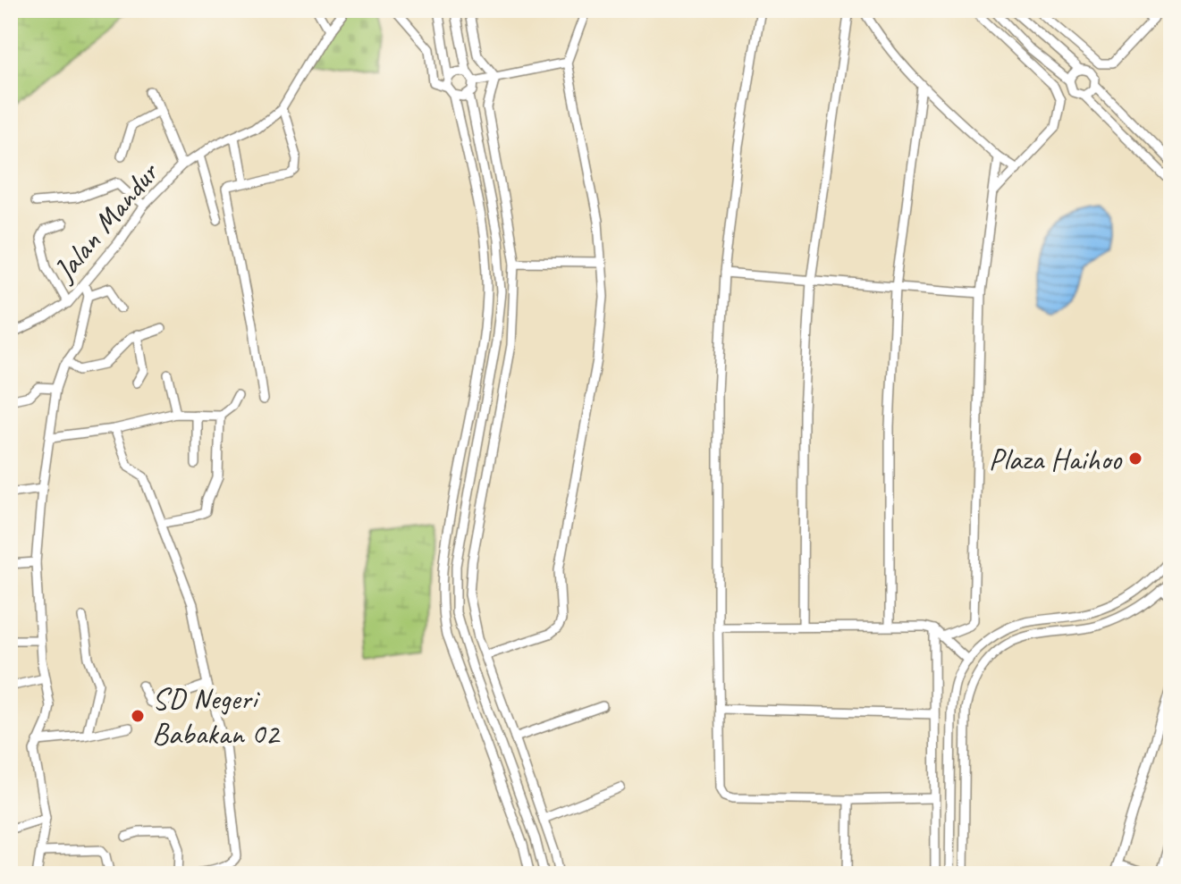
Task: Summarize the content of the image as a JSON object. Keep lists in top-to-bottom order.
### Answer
{
  "streets": {
    "street": ["Jalan Mandur"]
  },
  "places": ["Plaza Haihoo", "SD Negeri Babakan 02"]
}
